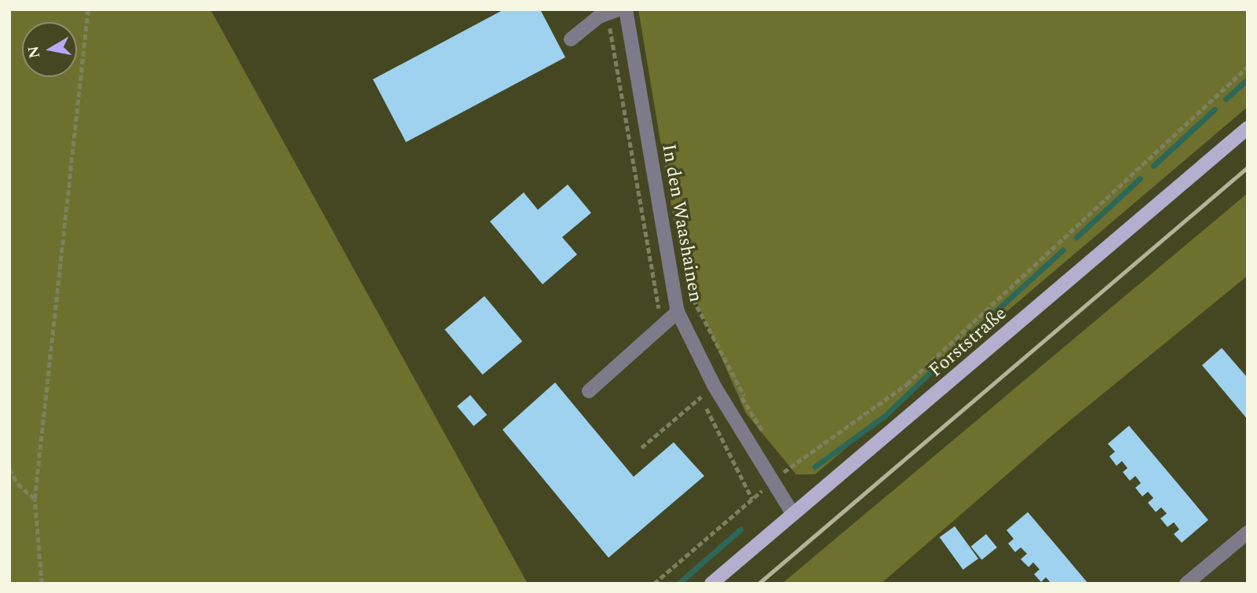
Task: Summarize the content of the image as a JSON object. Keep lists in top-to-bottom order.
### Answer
{
  "streets": {
    "main road": ["Forststraße"],
    "street": ["In den Waashainen"]
  },
  "crossings": [
    ["In den Waashainen", "Forststraße"]
  ],
  "north": "left"
}
